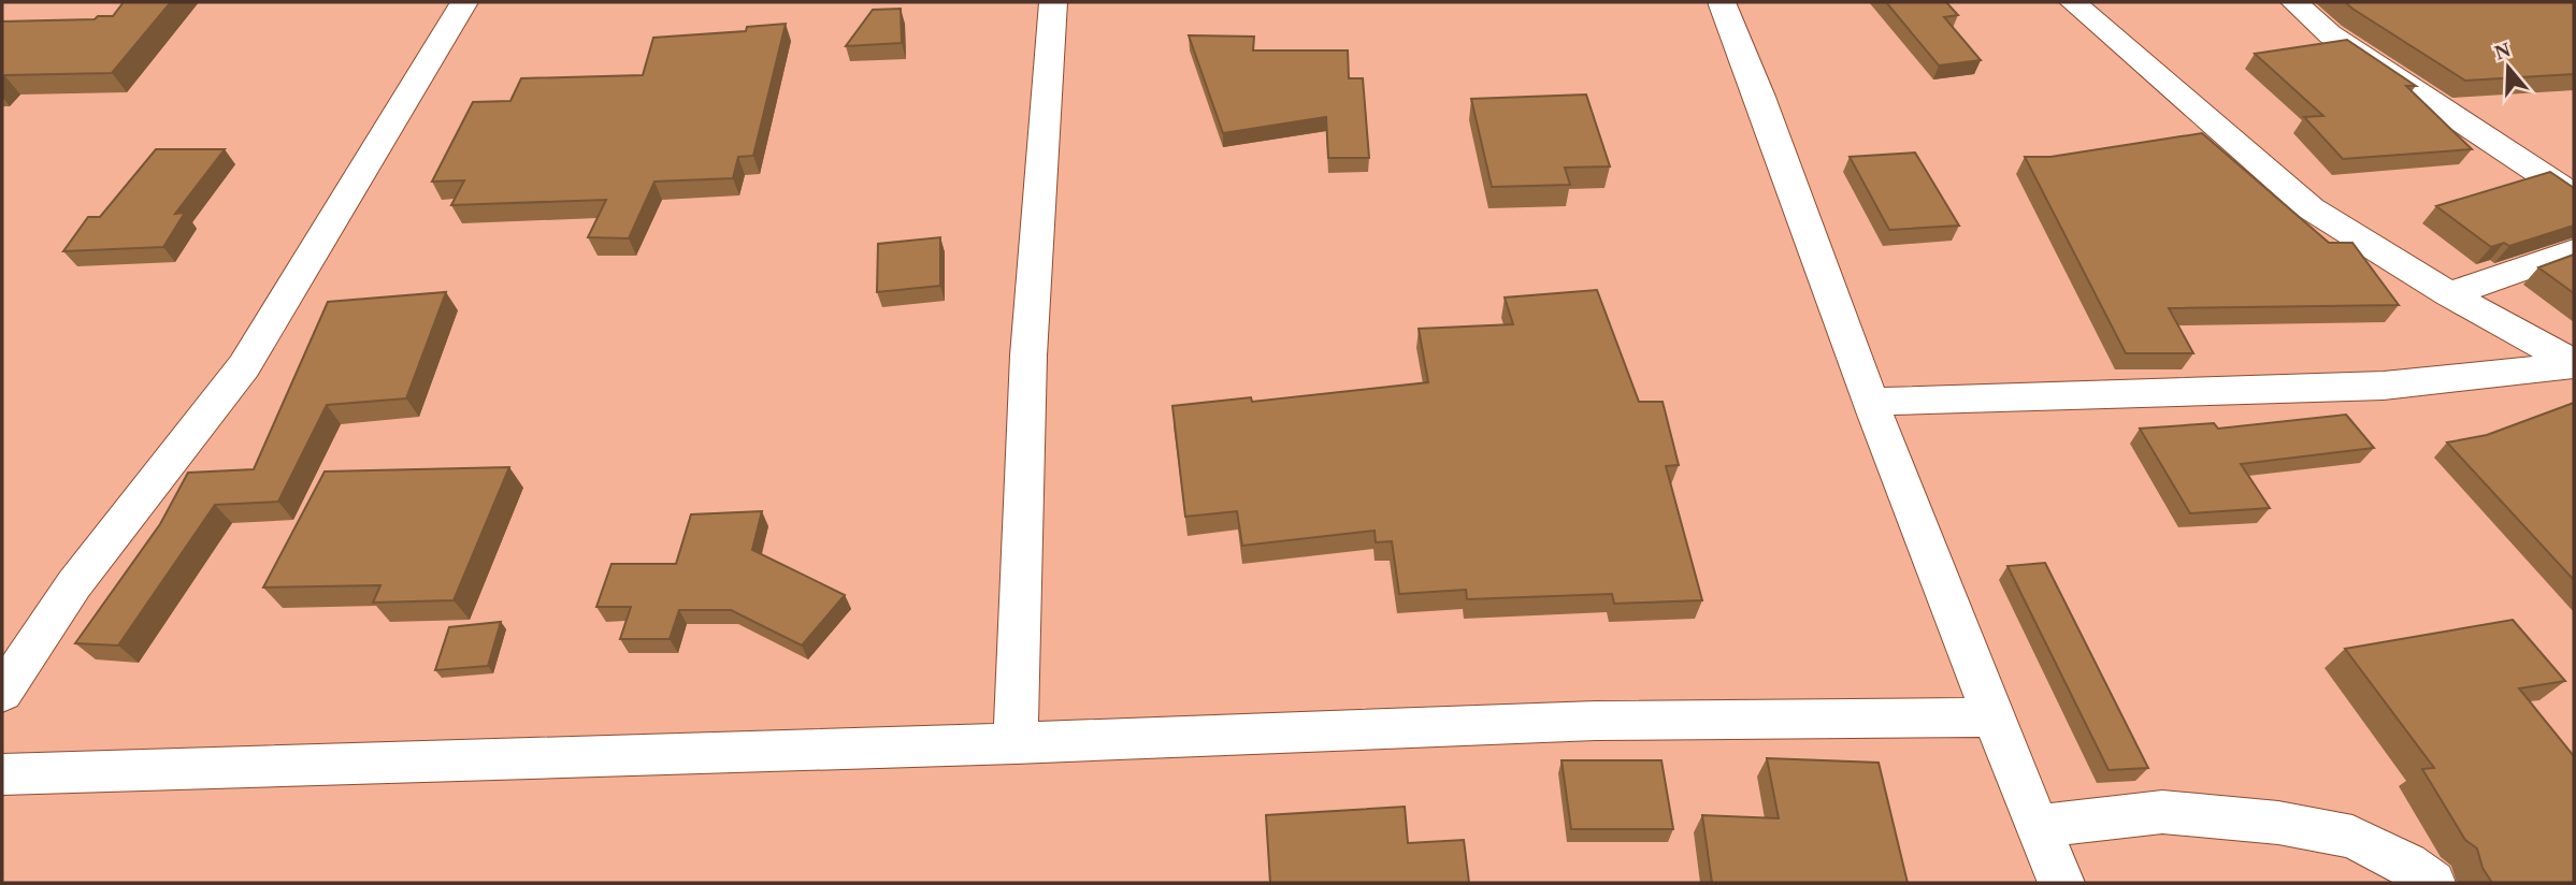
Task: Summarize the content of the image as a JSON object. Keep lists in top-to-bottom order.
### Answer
{
  "north": "top"
}
